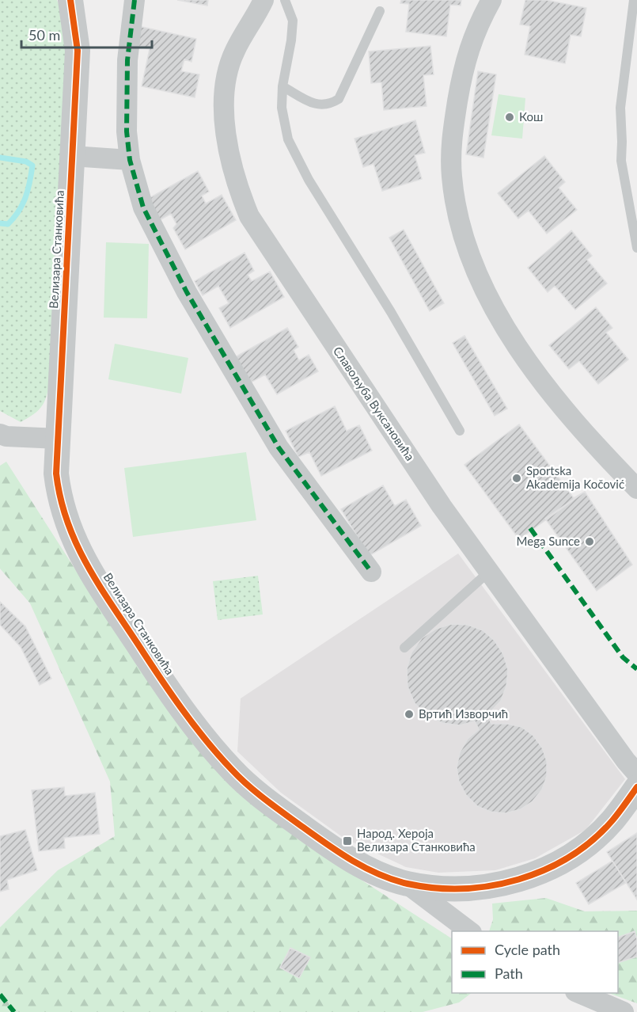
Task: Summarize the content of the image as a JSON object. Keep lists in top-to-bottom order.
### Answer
{
  "streets": {
    "street": ["Велизара Станковића", "Славољуба Вуксановића"]
  },
  "places": {
    "other": [
      "Кош",
      "Sportska Akademija Kočović",
      "Mega Sunce",
      "Вртић Изворчић"
    ],
    "transit": ["Народ. Хероја Велизара Станковића"]
  },
  "legend": ["Cycle path", "Path"],
  "scale_bar": "50 m"
}
